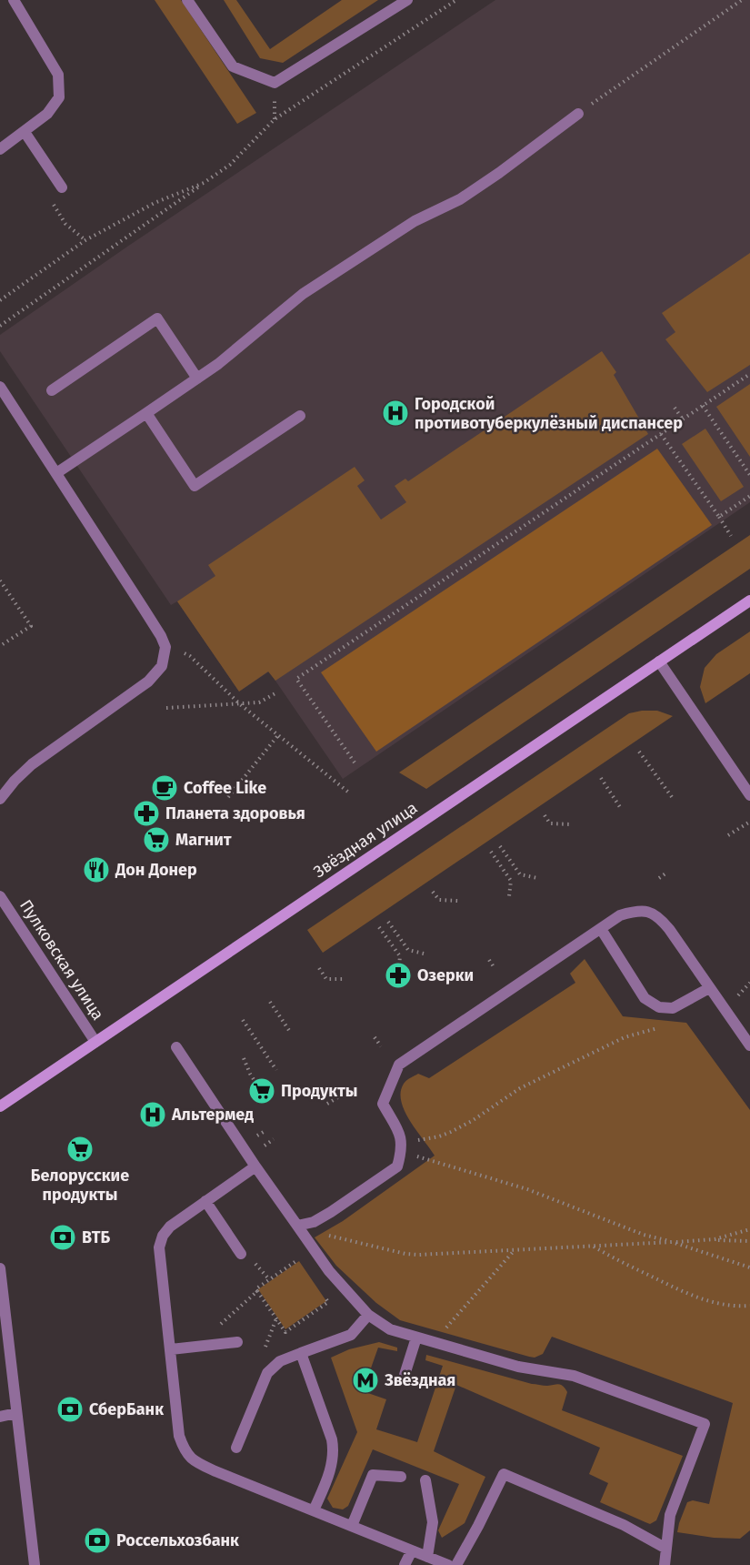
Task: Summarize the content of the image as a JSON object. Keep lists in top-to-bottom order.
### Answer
{
  "streets": {
    "street": ["Звёздная улица", "Пулковская улица"]
  },
  "crossings": [
    ["Звёздная улица", "Пулковская улица"]
  ],
  "places": {
    "hospital": ["Городской противотуберкулёзный диспансер", "Альтермед"],
    "cafe": ["Coffee Like"],
    "pharmacy": ["Планета здоровья", "Озерки"],
    "supermarket": ["Магнит", "Продукты", "Белорусские продукты"],
    "restaurant": ["Дон Донер"],
    "bank": ["ВТБ", "СберБанк", "Россельхозбанк"],
    "metro station": ["Звёздная"]
  }
}
